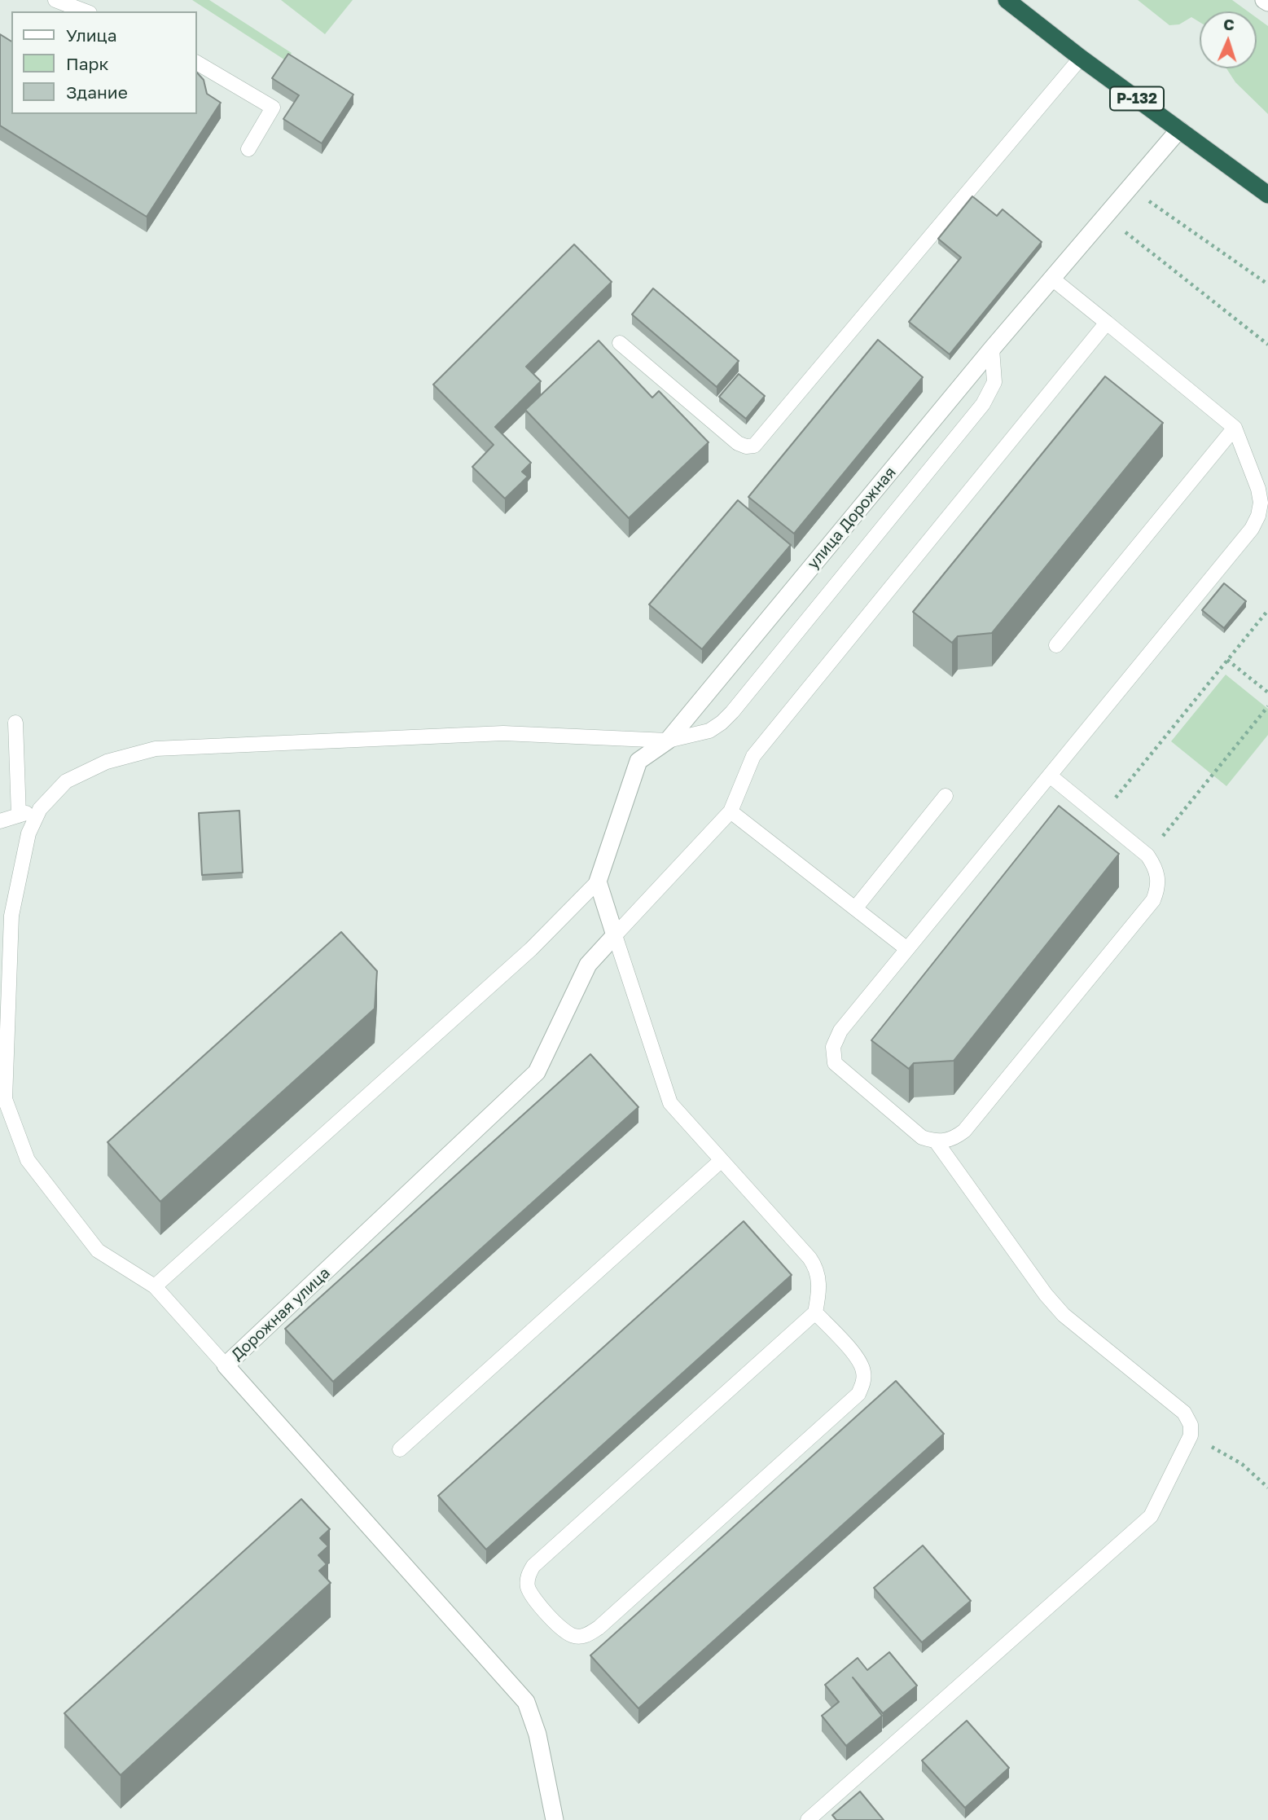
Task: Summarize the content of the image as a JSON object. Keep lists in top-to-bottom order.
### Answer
{
  "streets": {
    "highway": ["Р-132"],
    "street": ["улица Дорожная", "Дорожная улица"]
  },
  "crossings": [
    ["Р-132", "улица Дорожная"]
  ],
  "legend": ["Улица", "Парк", "Здание"],
  "north": "top"
}
